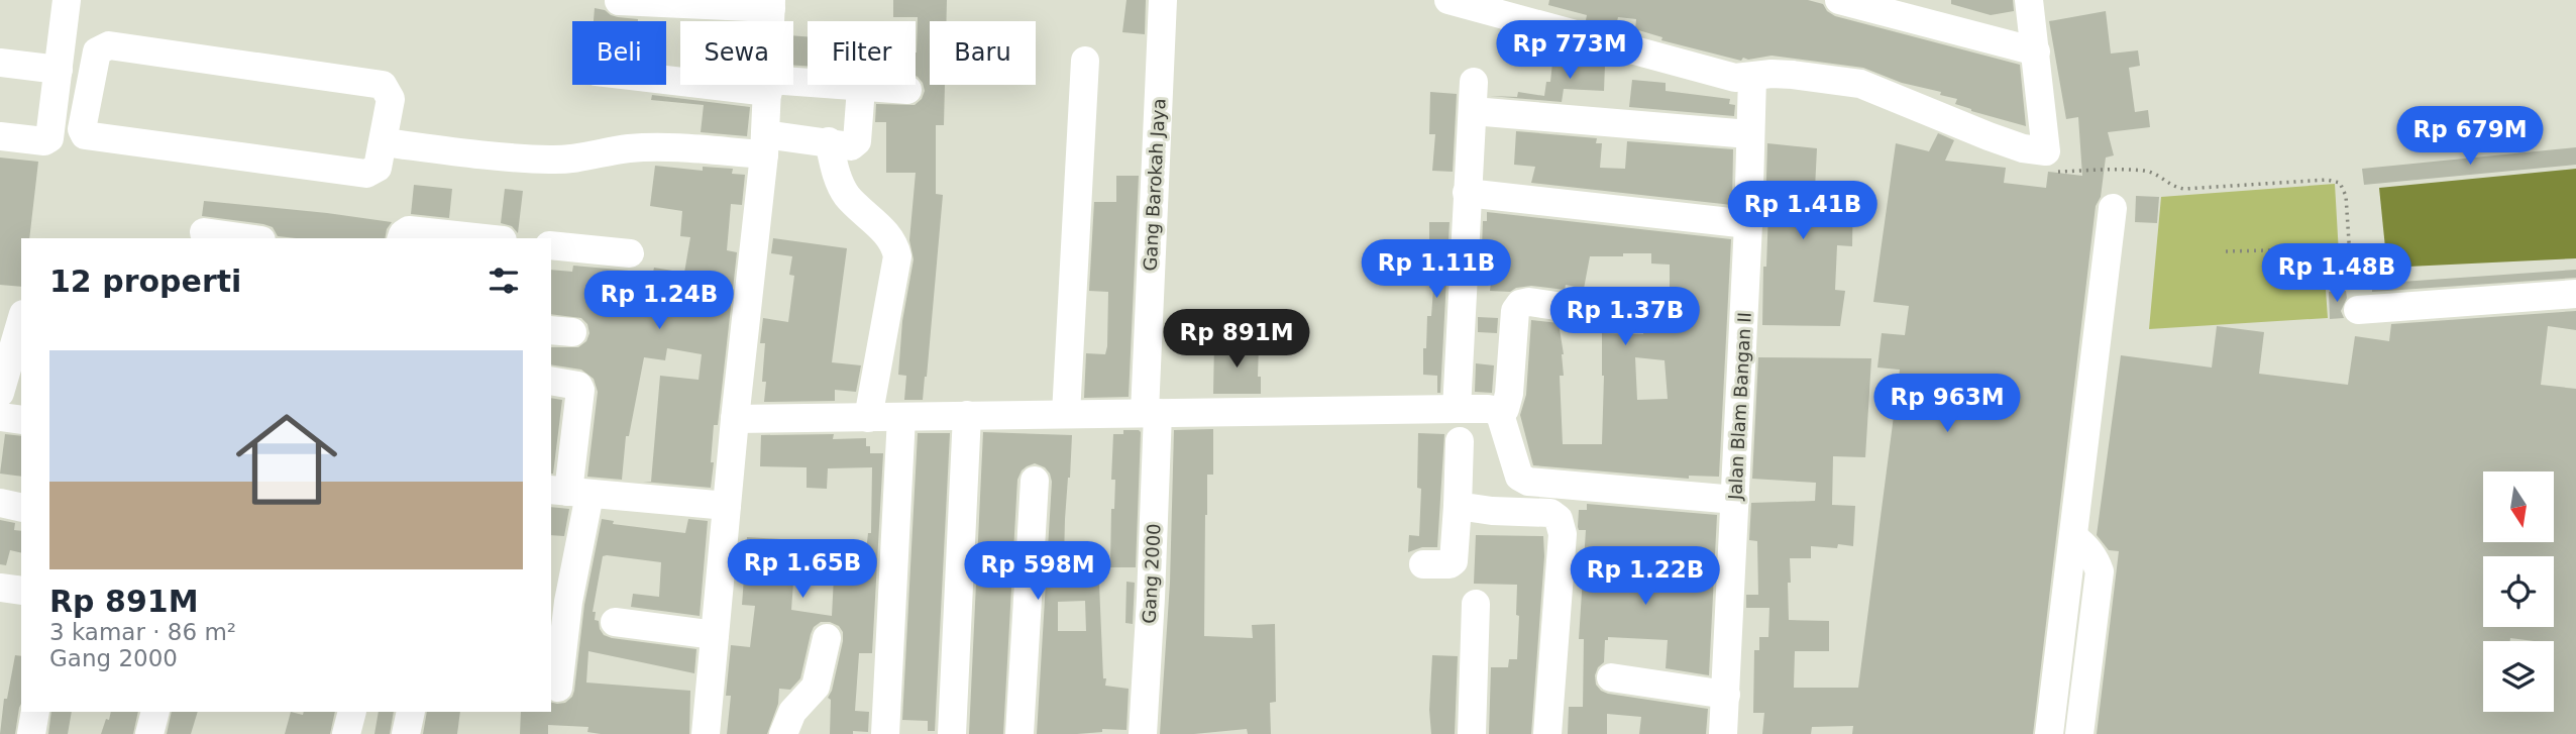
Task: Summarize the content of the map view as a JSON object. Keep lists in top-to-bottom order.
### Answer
{
  "streets": {
    "street": ["Gang Barokah Jaya", "Jalan Blam Bangan II", "Gang 2000"]
  },
  "crossings": [
    ["Gang Barokah Jaya", "Gang 2000"]
  ],
  "north": "bottom",
  "page": {
    "price": [
      "Rp 773M",
      "Rp 679M",
      "Rp 1.41B",
      "Rp 1.11B",
      "Rp 1.48B",
      "Rp 1.24B",
      "Rp 1.37B",
      "Rp 891M",
      "Rp 963M",
      "Rp 1.65B",
      "Rp 598M",
      "Rp 1.22B"
    ],
    "chip": [
      "Beli",
      "Sewa",
      "Filter",
      "Baru"
    ],
    "heading": "12 properti",
    "list": [
      {
        "name": "Rp 891M",
        "note": "3 kamar · 86 m² · Gang 2000"
      }
    ]
  }
}
